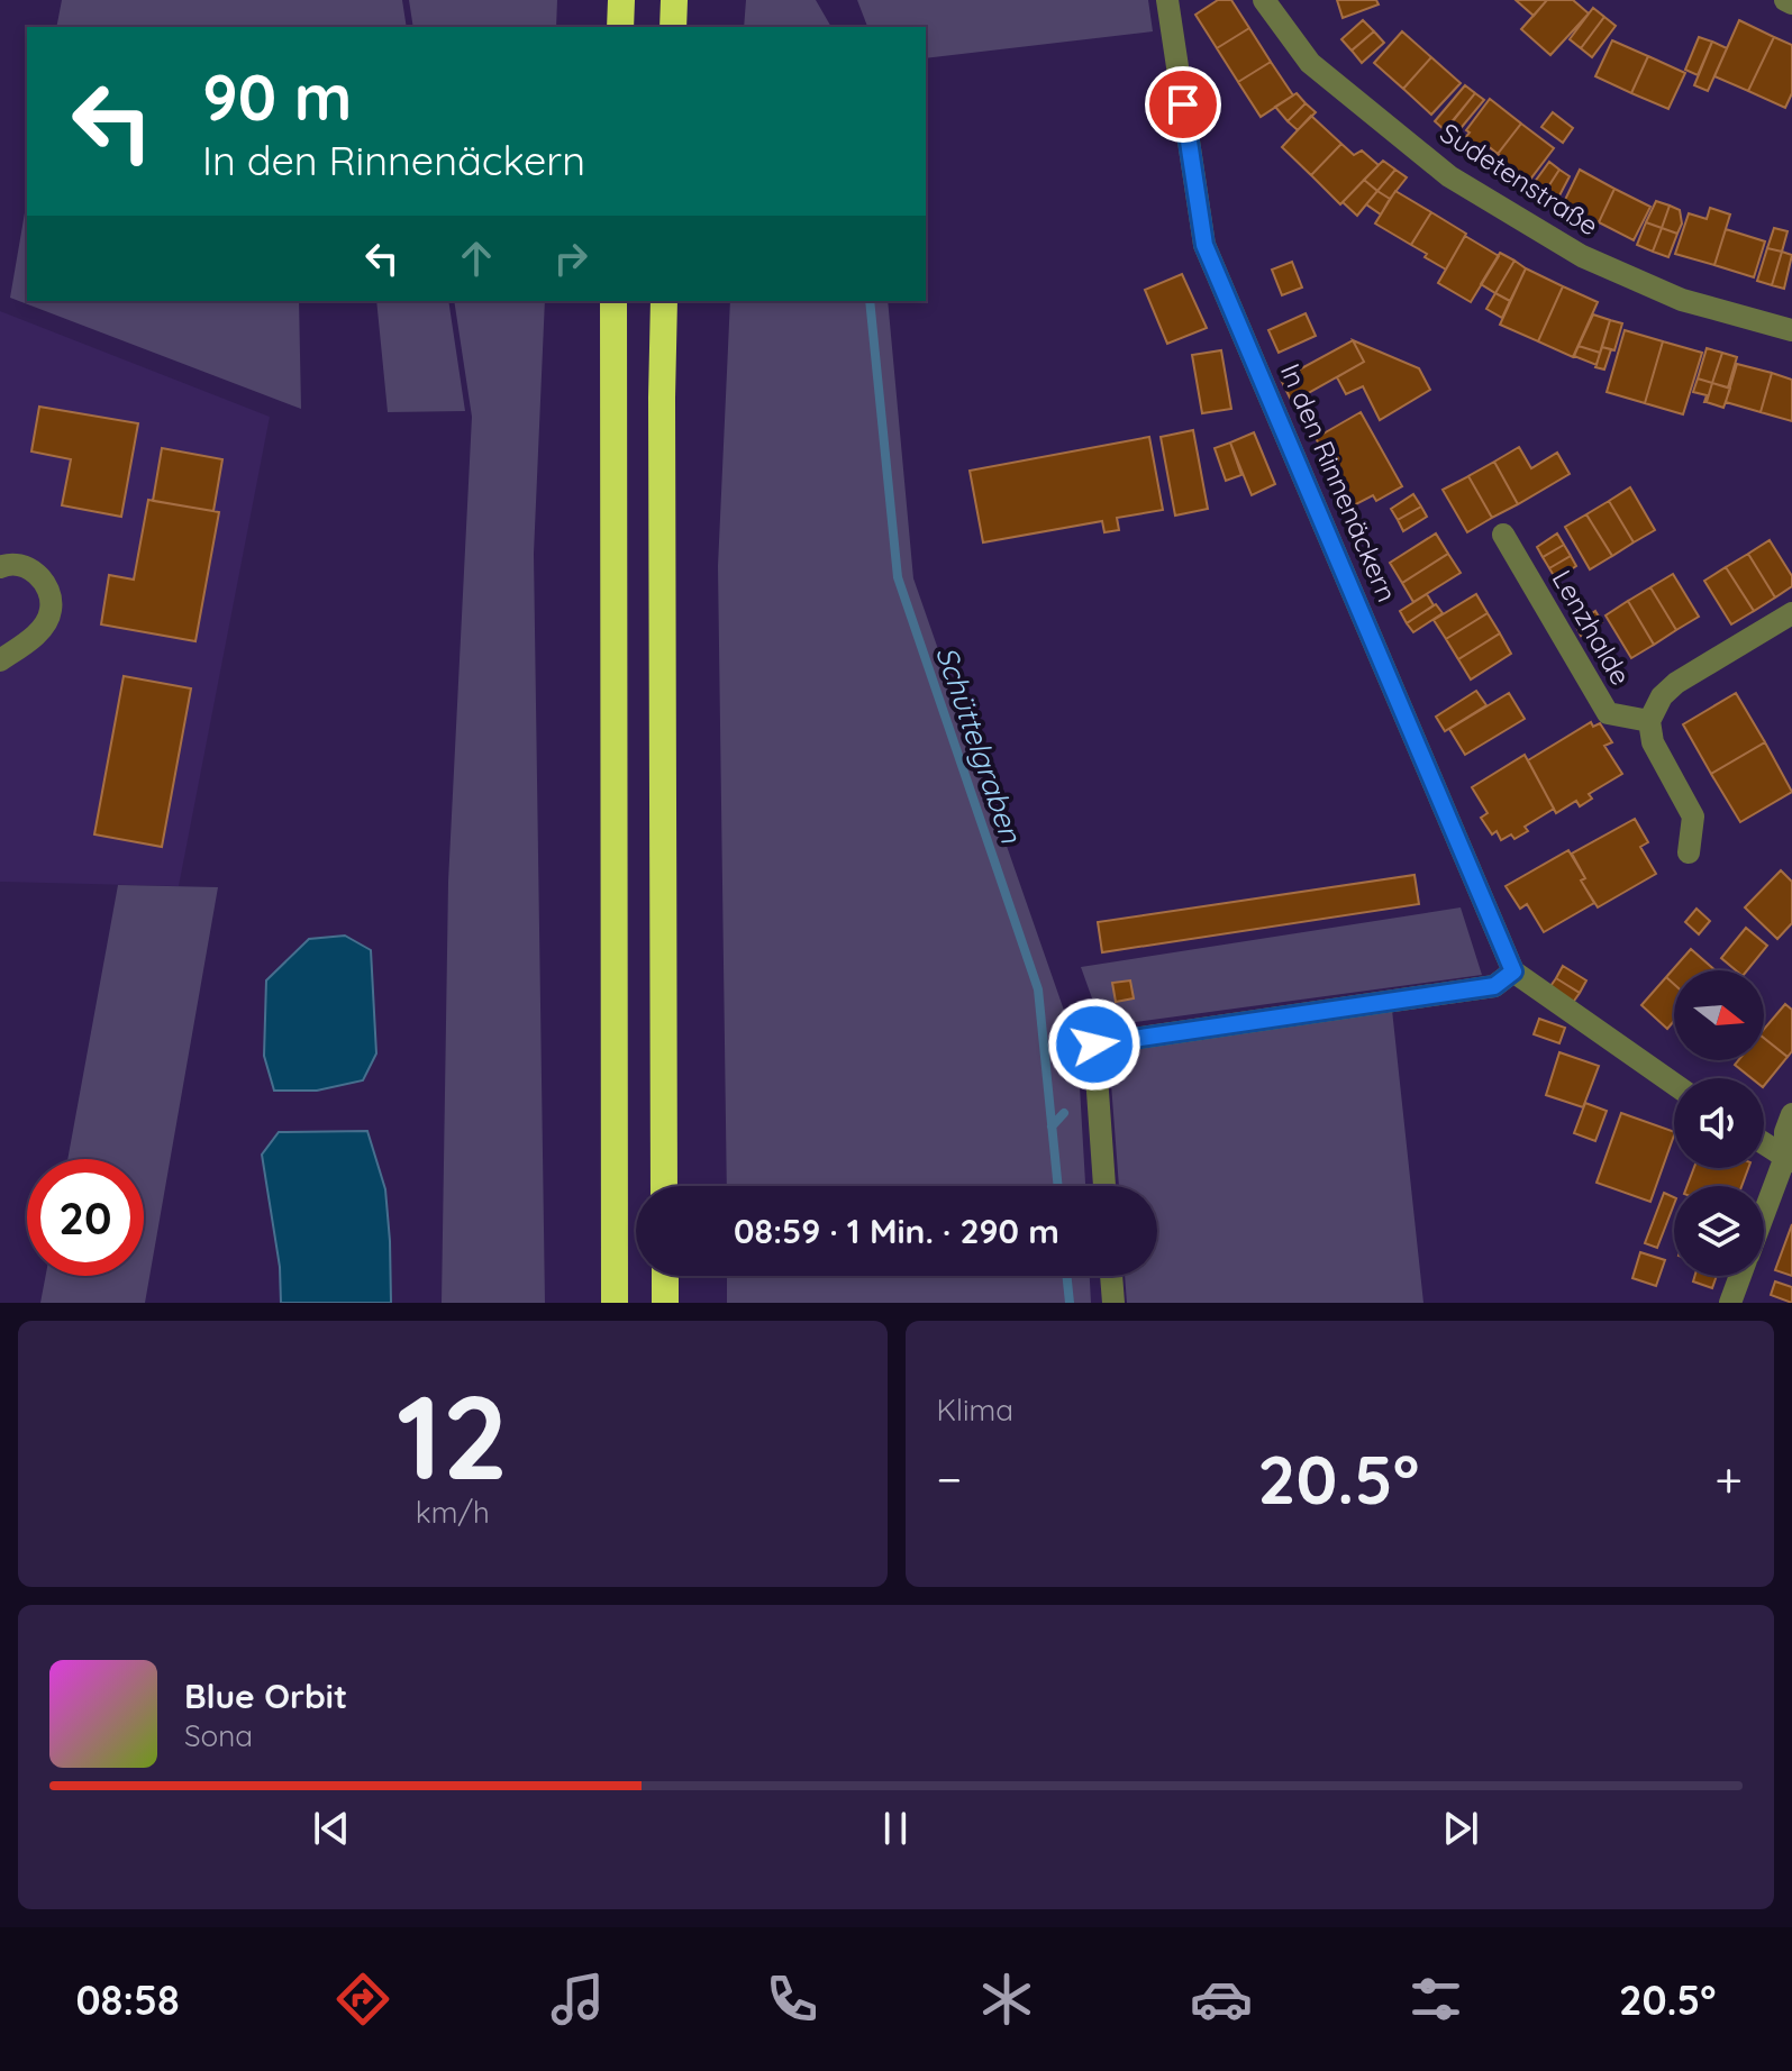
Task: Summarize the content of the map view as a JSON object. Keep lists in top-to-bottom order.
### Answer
{
  "streets": {
    "street": ["Sudetenstraße", "In den Rinnenäckern", "Lenzhalde"]
  },
  "water": ["Schüttelgraben"],
  "north": "right",
  "page": {
    "turn": ["90 m", "In den Rinnenäckern"],
    "limit": "20",
    "trip": "08:59 · 1 Min. · 290 m",
    "tile": [
      ["12", "km/h"],
      "Klima"
    ],
    "heat": ["−", "20.5°", "+"],
    "song": ["Blue Orbit", "Sona"],
    "tabs": ["08:58", "20.5°"]
  }
}
